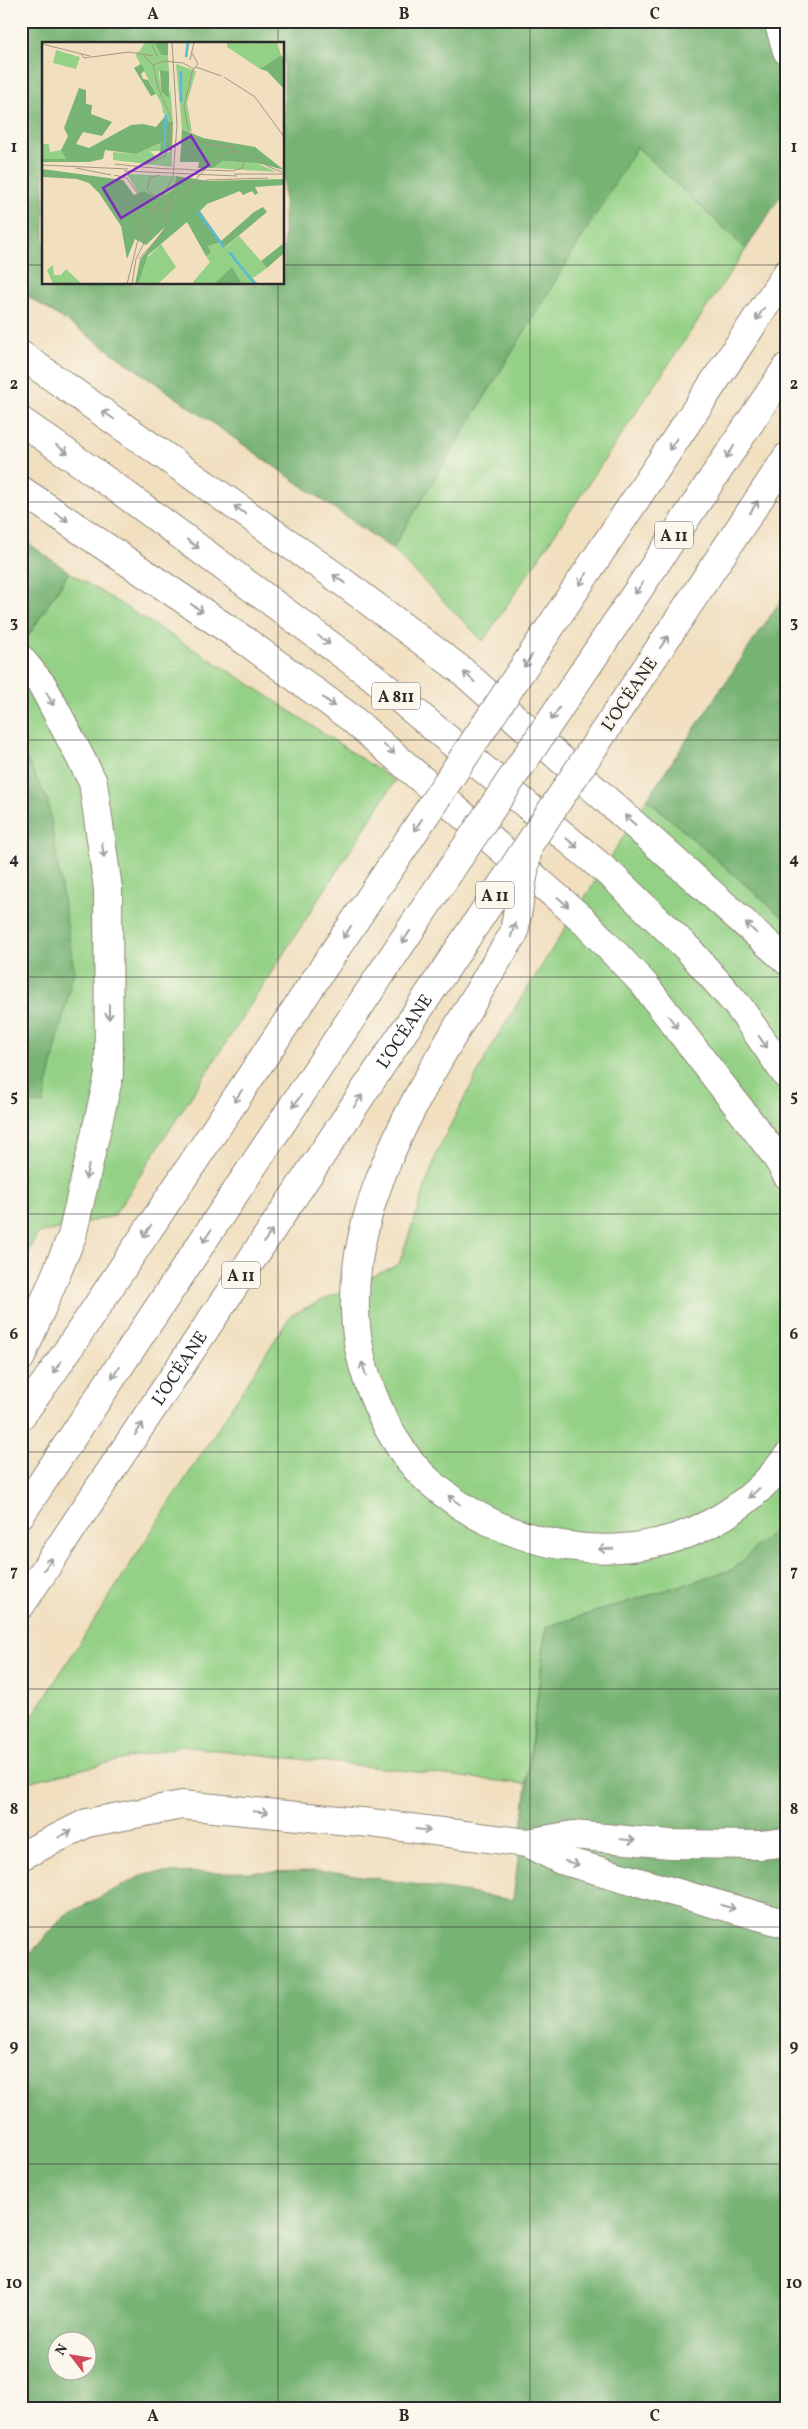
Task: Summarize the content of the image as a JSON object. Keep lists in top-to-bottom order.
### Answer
{
  "streets": {
    "highway": ["A 11", "L’OCÉANE", "A 811"]
  },
  "north": "top left",
  "grid": {
    "columns": ["A", "B", "C"],
    "rows": [
      "1",
      "2",
      "3",
      "4",
      "5",
      "6",
      "7",
      "8",
      "9",
      "10"
    ]
  }
}
